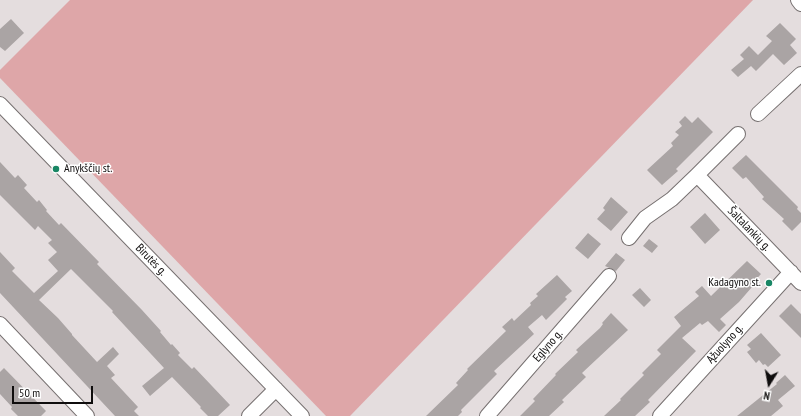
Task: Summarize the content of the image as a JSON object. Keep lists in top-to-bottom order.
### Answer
{
  "streets": {
    "street": [
      "Šaltalankių g.",
      "Birutės g.",
      "Ąžuolyno g.",
      "Eglyno g."
    ]
  },
  "crossings": [
    ["Šaltalankių g.", "Ąžuolyno g."]
  ],
  "places": ["Anykščių st.", "Kadagyno st."],
  "scale_bar": "50 m",
  "north": "bottom"
}
